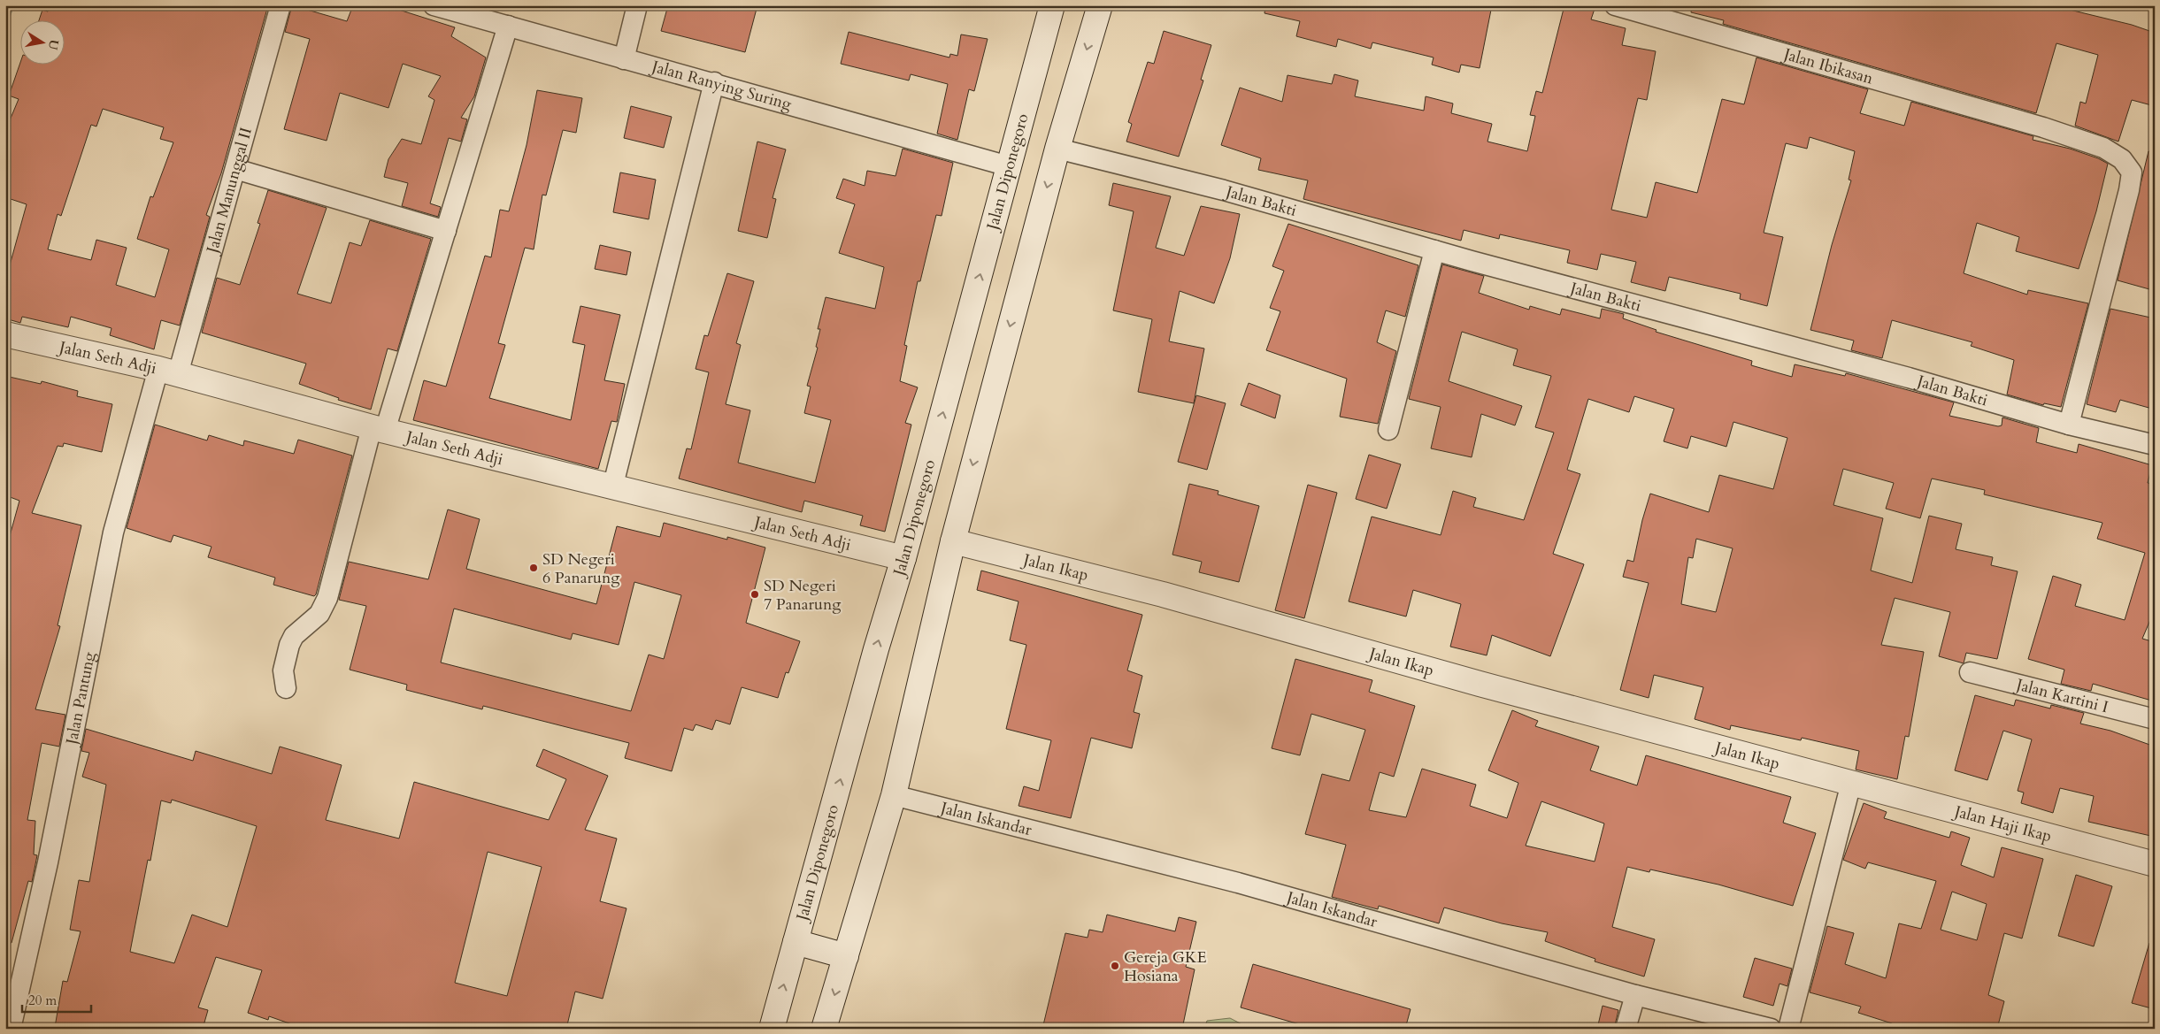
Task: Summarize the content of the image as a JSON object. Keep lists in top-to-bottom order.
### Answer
{
  "streets": {
    "main road": [
      "Jalan Diponegoro",
      "Jalan Seth Adji",
      "Jalan Ikap",
      "Jalan Haji Ikap"
    ],
    "street": [
      "Jalan Ibikasan",
      "Jalan Ranying Suring",
      "Jalan Manunggal II",
      "Jalan Bakti",
      "Jalan Kartini I",
      "Jalan Pantung",
      "Jalan Iskandar"
    ]
  },
  "crossings": [
    ["Jalan Ibikasan", "Jalan Bakti"],
    ["Jalan Ranying Suring", "Jalan Diponegoro"],
    ["Jalan Diponegoro", "Jalan Seth Adji"],
    ["Jalan Manunggal II", "Jalan Seth Adji"],
    ["Jalan Manunggal II", "Jalan Pantung"],
    ["Jalan Seth Adji", "Jalan Pantung"],
    ["Jalan Ikap", "Jalan Haji Ikap"]
  ],
  "places": ["SD Negeri 6 Panarung", "SD Negeri 7 Panarung", "Gereja GKE Hosiana"],
  "scale_bar": "20 m",
  "north": "right"
}
